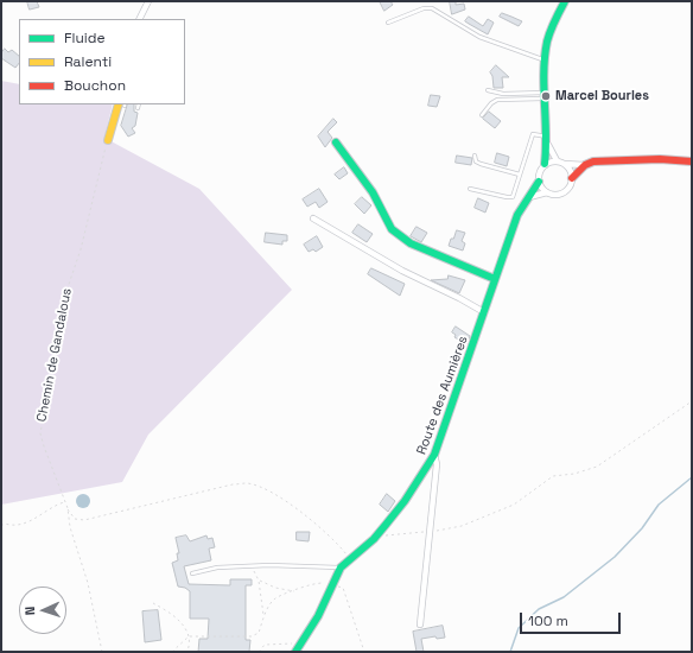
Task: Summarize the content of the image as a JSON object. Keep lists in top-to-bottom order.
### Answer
{
  "streets": {
    "street": ["Route des Aumières"],
    "path": ["Chemin de Gandalous"]
  },
  "places": ["Marcel Bourles"],
  "legend": ["Fluide", "Ralenti", "Bouchon"],
  "scale_bar": "100 m",
  "north": "left"
}
